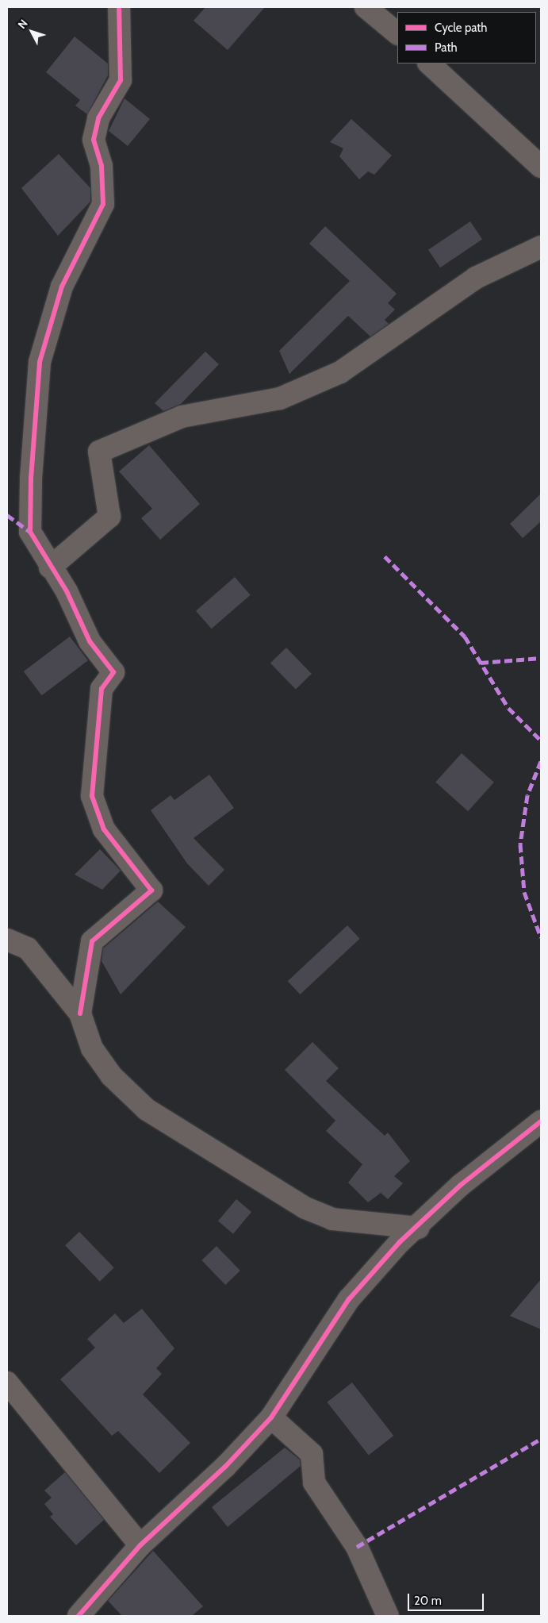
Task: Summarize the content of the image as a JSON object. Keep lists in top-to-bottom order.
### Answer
{
  "legend": ["Cycle path", "Path"],
  "scale_bar": "20 m",
  "north": "top left"
}
